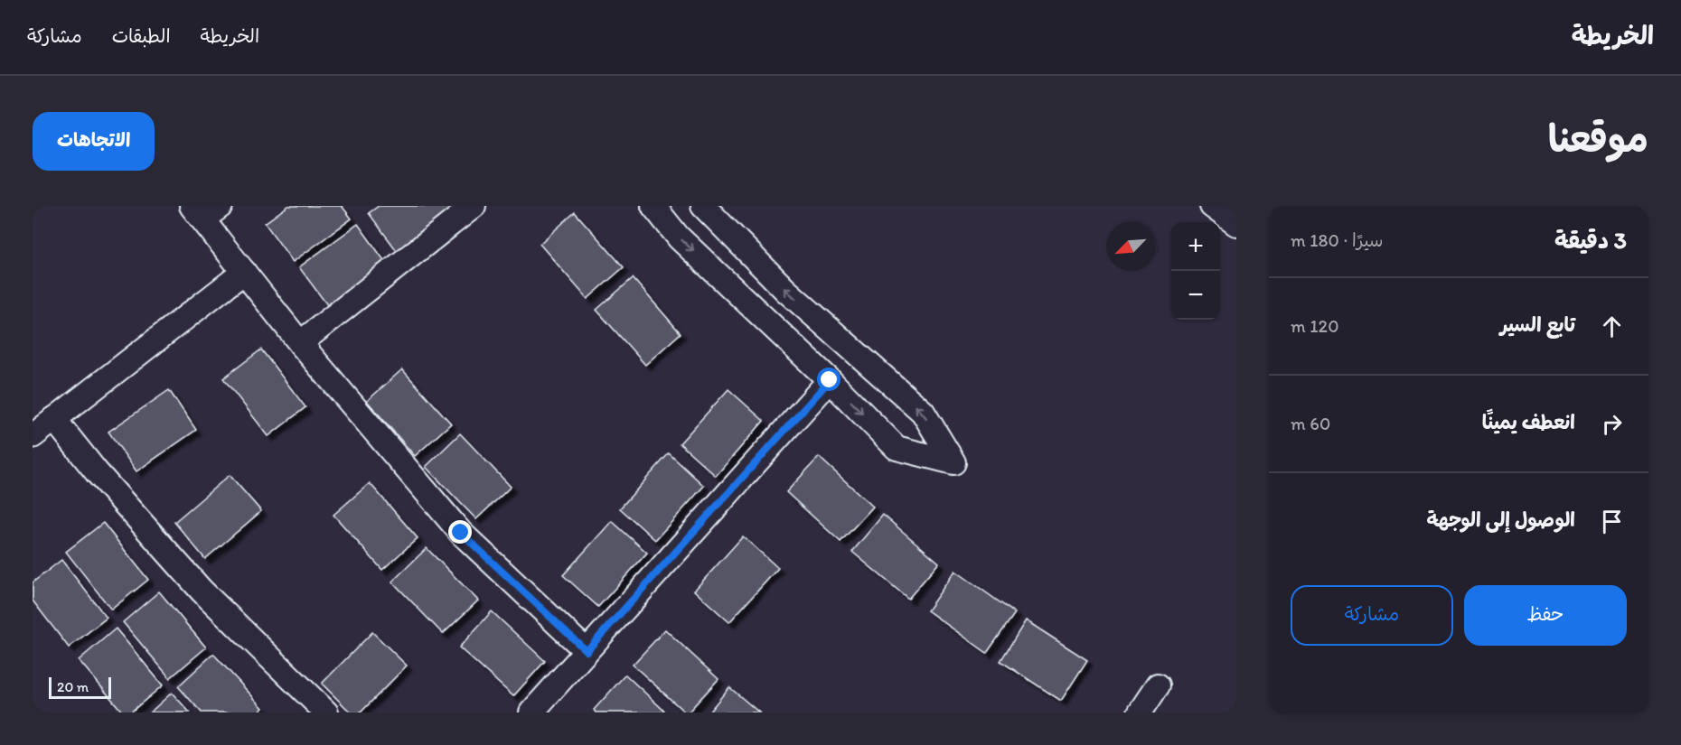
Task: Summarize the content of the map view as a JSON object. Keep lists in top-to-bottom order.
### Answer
{
  "scale_bar": "20 m",
  "north": "bottom left",
  "page": {
    "header": "الخريطة",
    "nav": ["الخريطة", "الطبقات", "مشاركة"],
    "title": "موقعنا",
    "buttons": [
      "الاتجاهات",
      ["حفظ", "مشاركة"]
    ],
    "heading": ["3 دقيقة", "سيرًا · 180 m"],
    "map_buttons": ["+", "−"],
    "list": [
      ["تابع السير", "120 m"],
      ["انعطف يمينًا", "60 m"],
      "الوصول إلى الوجهة"
    ],
    "scale": "20 m"
  }
}
